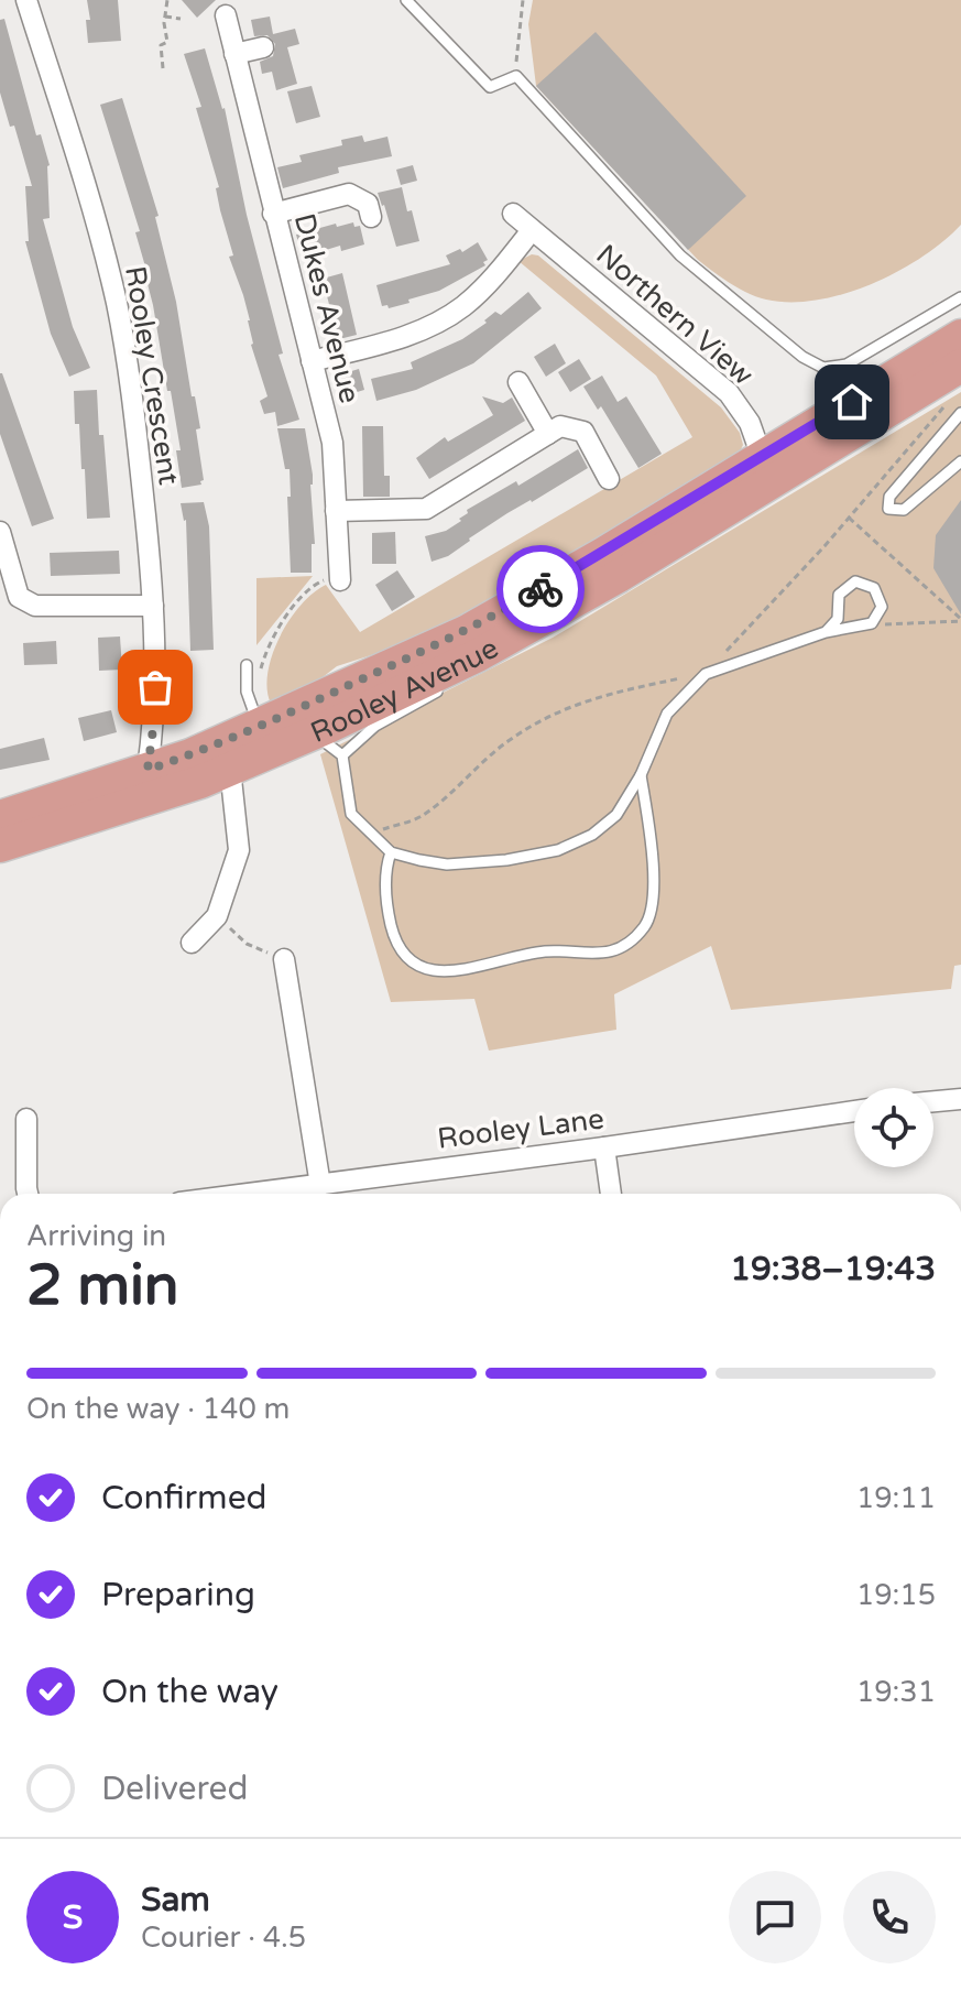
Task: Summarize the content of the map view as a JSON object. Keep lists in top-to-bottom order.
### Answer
{
  "streets": {
    "highway": ["Rooley Avenue"],
    "street": [
      "Dukes Avenue",
      "Northern View",
      "Rooley Crescent",
      "Rooley Lane"
    ]
  },
  "crossings": [
    ["Northern View", "Rooley Avenue"],
    ["Rooley Crescent", "Rooley Avenue"]
  ],
  "page": {
    "heading": ["2 min", "Arriving in", "19:38–19:43"],
    "panel": ["Sam", "Courier · 4.5"],
    "bar": "On the way · 140 m",
    "list": [
      ["Confirmed", "19:11"],
      ["Preparing", "19:15"],
      ["On the way", "19:31"],
      "Delivered"
    ],
    "round": "S"
  }
}
